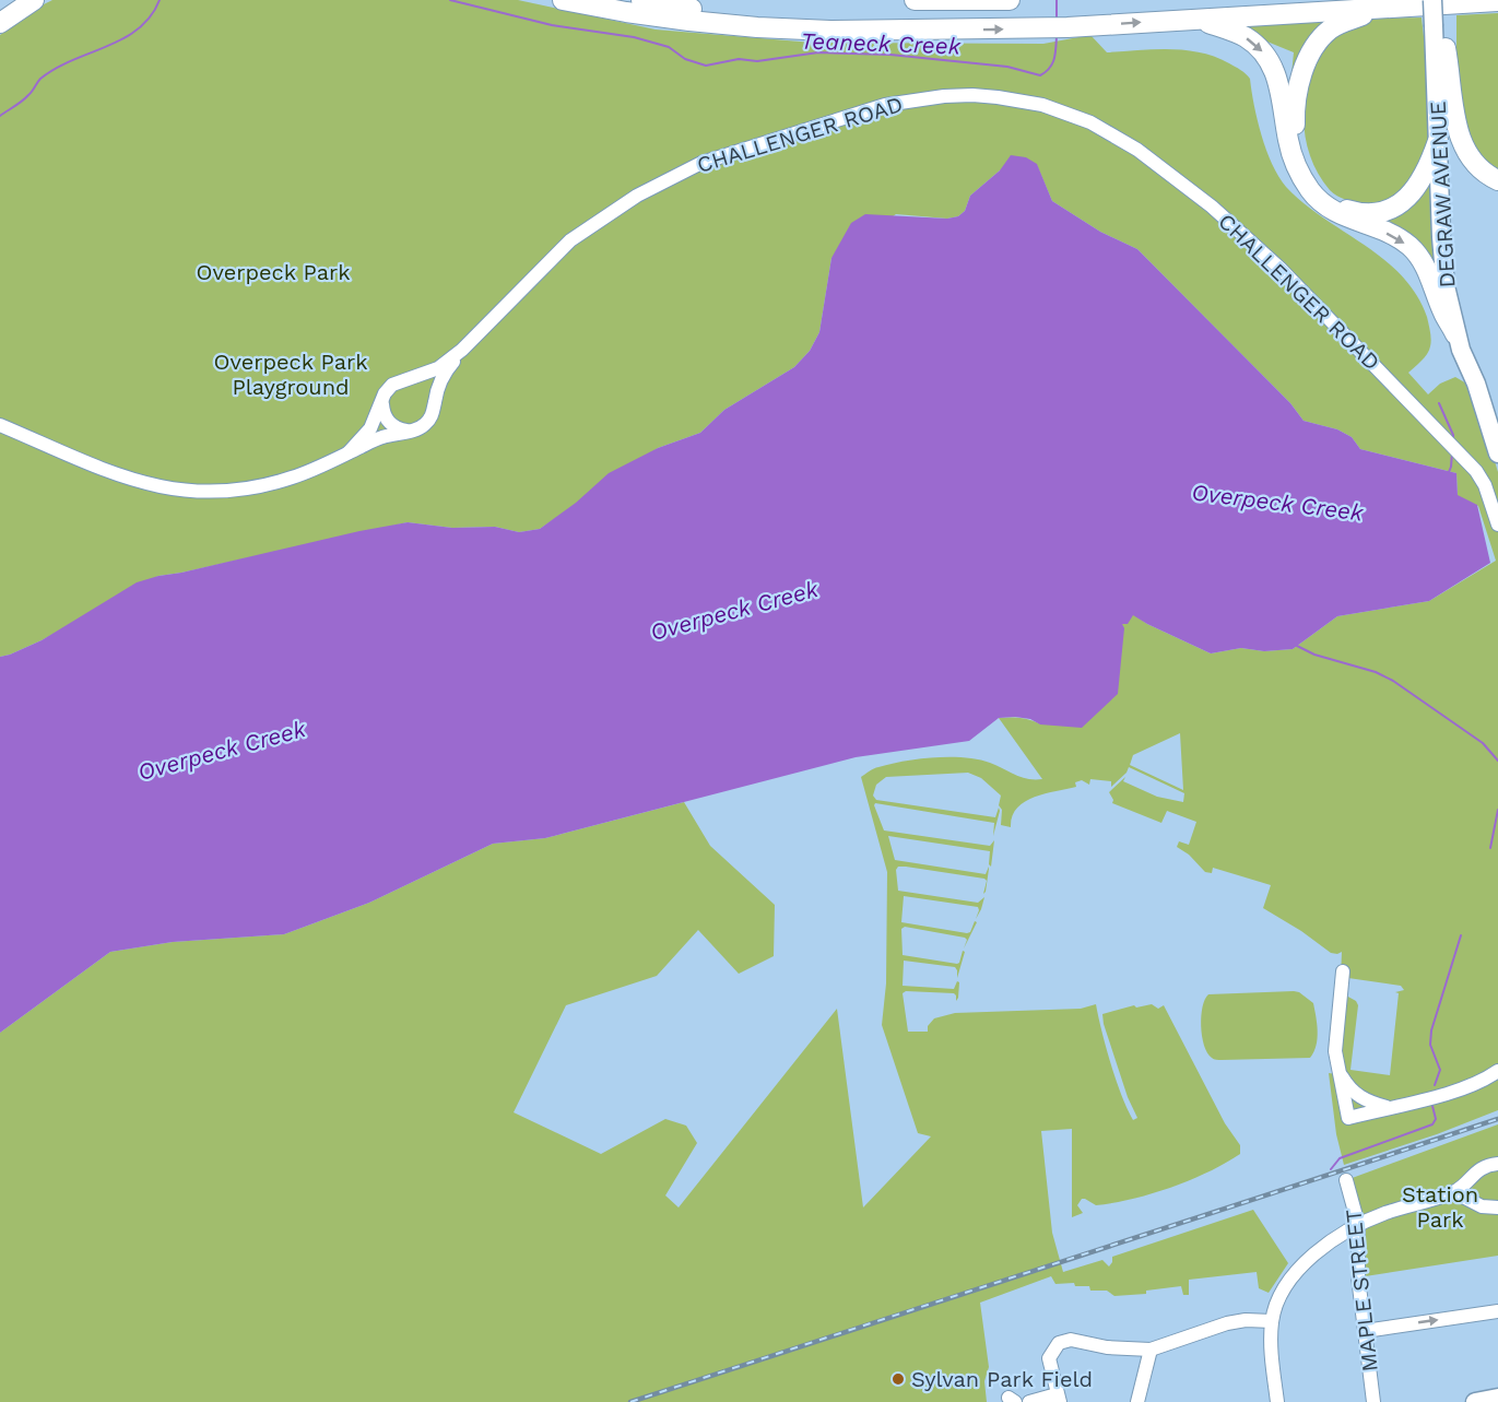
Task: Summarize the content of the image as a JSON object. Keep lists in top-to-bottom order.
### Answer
{
  "streets": {
    "main road": ["DEGRAW AVENUE"],
    "street": ["CHALLENGER ROAD", "MAPLE STREET"]
  },
  "water": ["Teaneck Creek", "Overpeck Creek"],
  "parks": ["Overpeck Park", "Overpeck Park Playground", "Station Park"],
  "places": ["Sylvan Park Field"]
}
